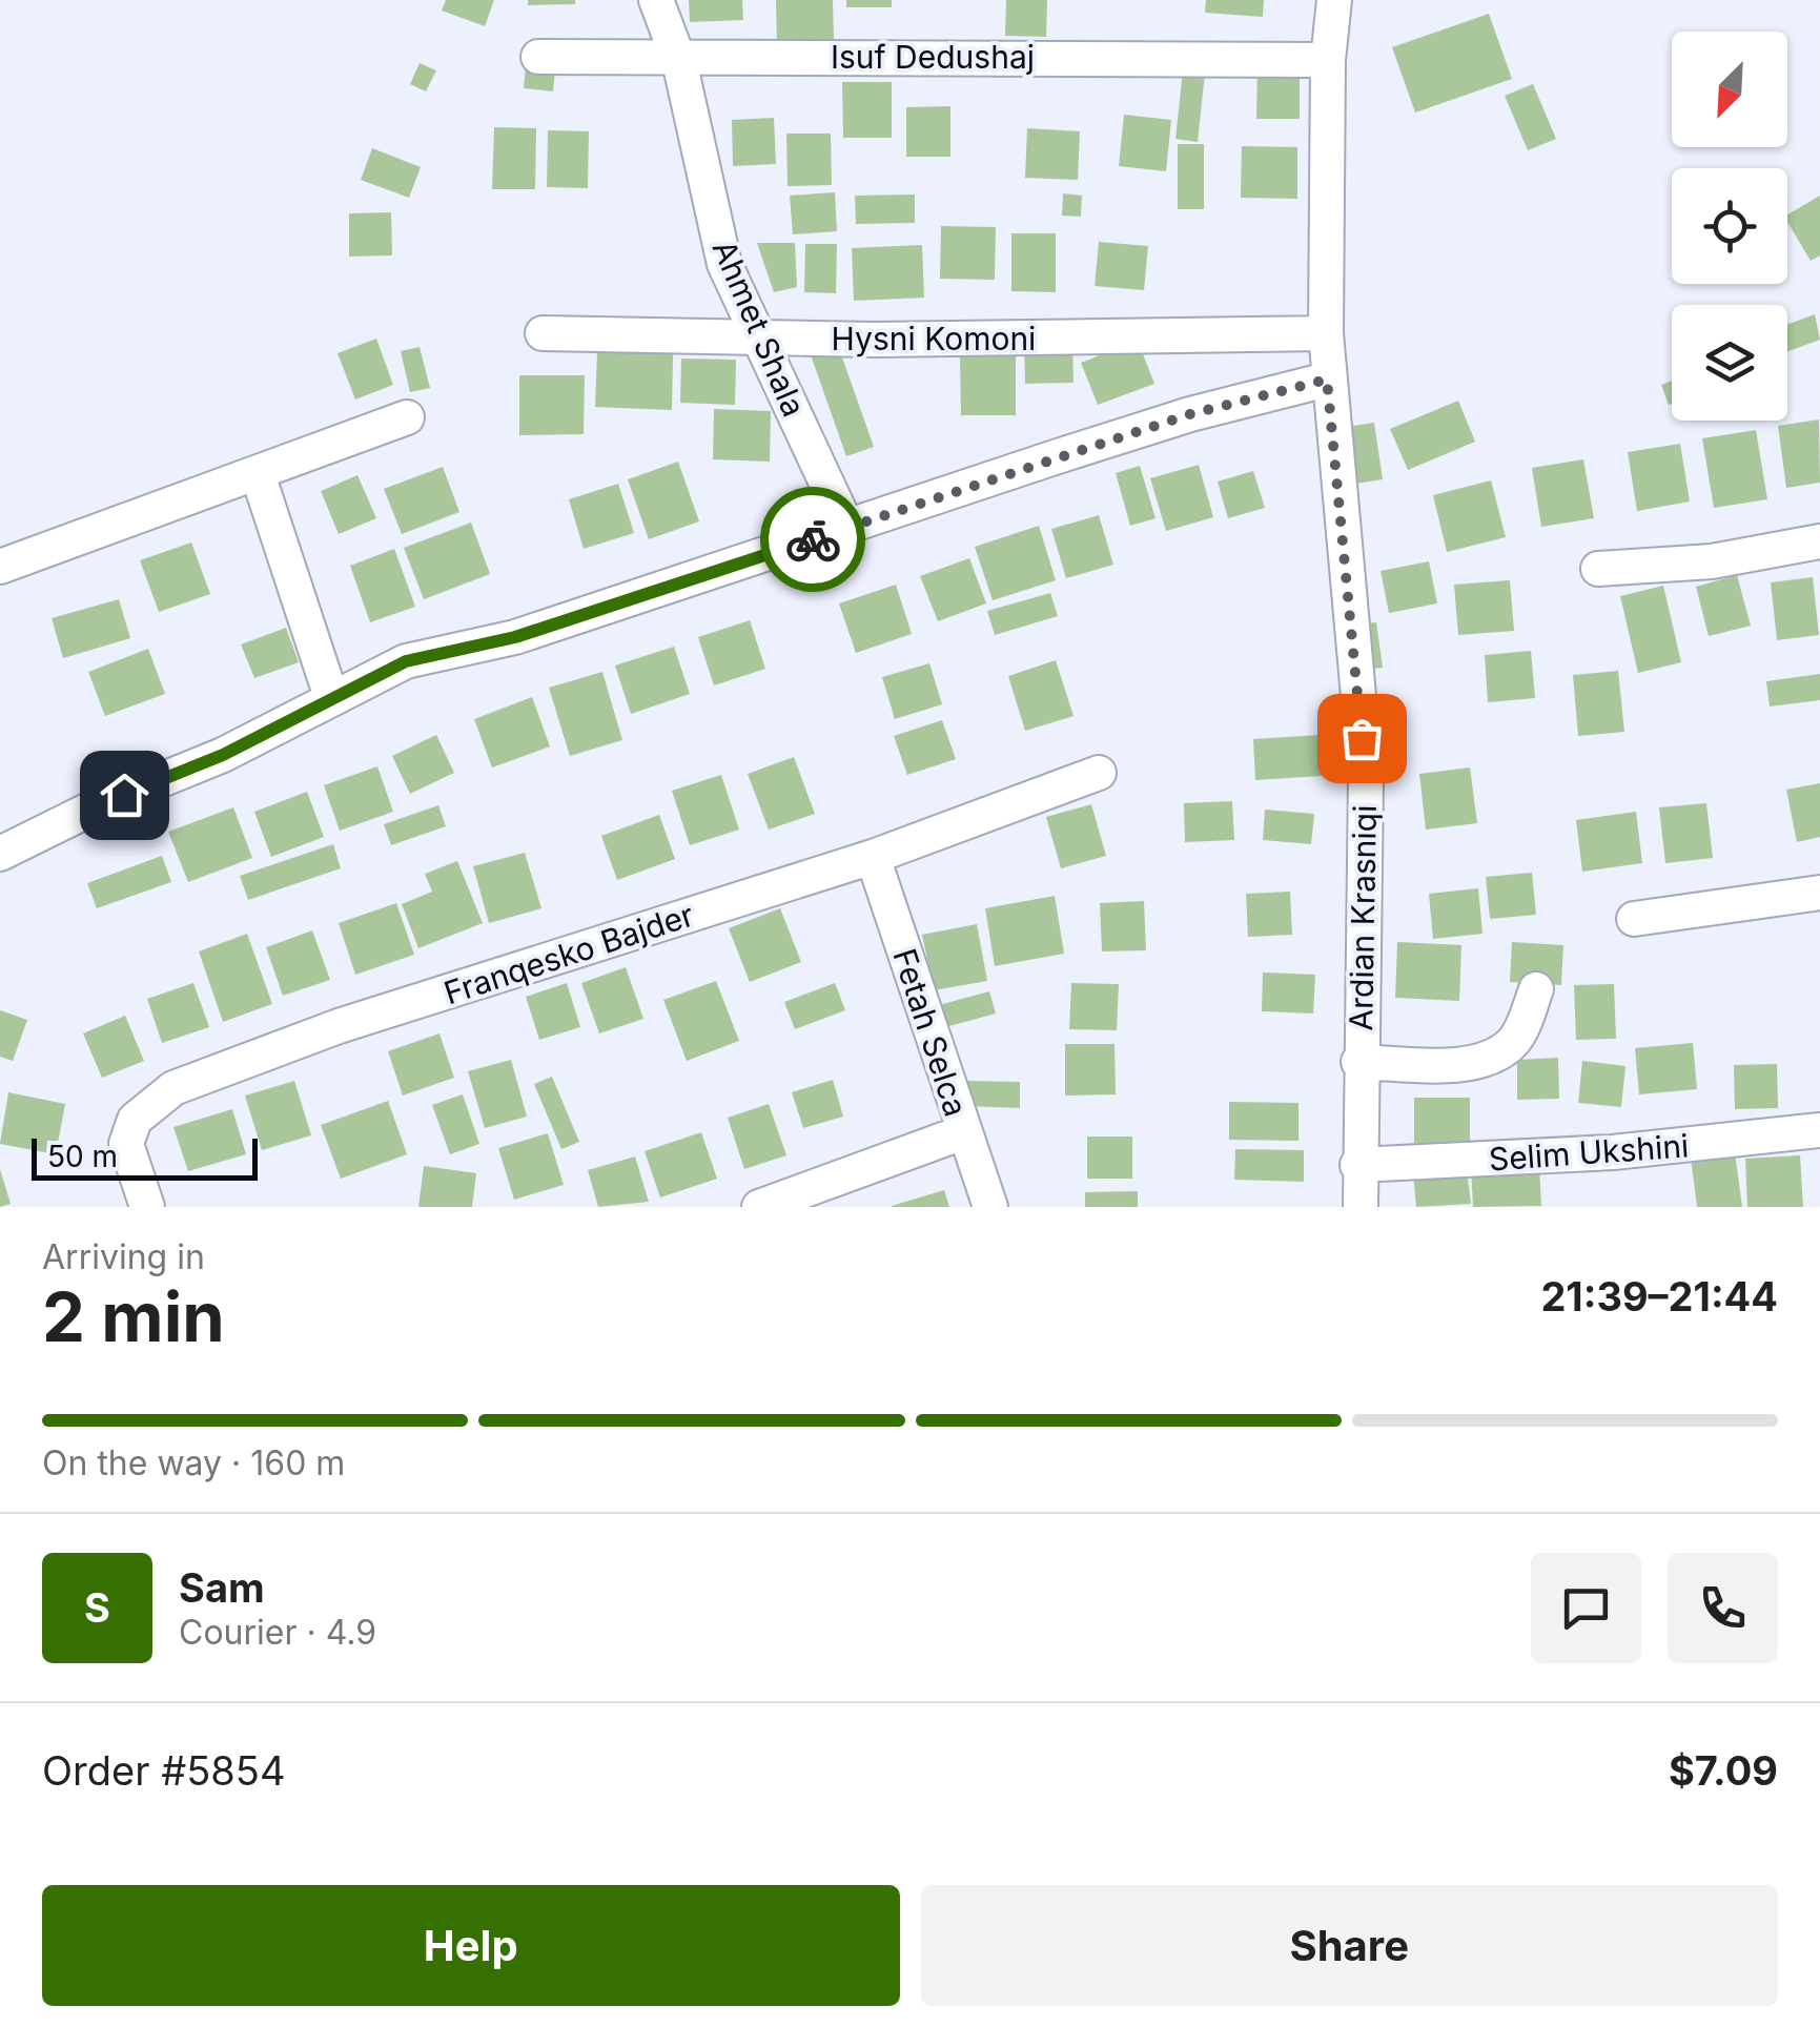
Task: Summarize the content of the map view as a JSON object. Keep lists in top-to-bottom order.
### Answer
{
  "streets": {
    "street": [
      "Isuf Dedushaj",
      "Ahmet Shala",
      "Hysni Komoni",
      "Ardian Krasniqi",
      "Franqesko Bajder",
      "Fetah Selca",
      "Selim Ukshini"
    ]
  },
  "crossings": [
    ["Isuf Dedushaj", "Ahmet Shala"],
    ["Isuf Dedushaj", "Ardian Krasniqi"],
    ["Ahmet Shala", "Hysni Komoni"],
    ["Hysni Komoni", "Ardian Krasniqi"],
    ["Ardian Krasniqi", "Selim Ukshini"],
    ["Franqesko Bajder", "Fetah Selca"]
  ],
  "scale_bar": "50 m",
  "north": "bottom left",
  "page": {
    "scale": "50 m",
    "heading": ["2 min", "Arriving in", "21:39–21:44"],
    "panel": [
      "Sam",
      "Courier · 4.9",
      "Order #5854",
      "$7.09"
    ],
    "bar": "On the way · 160 m",
    "round": "S",
    "buttons": ["Help", "Share"]
  }
}
